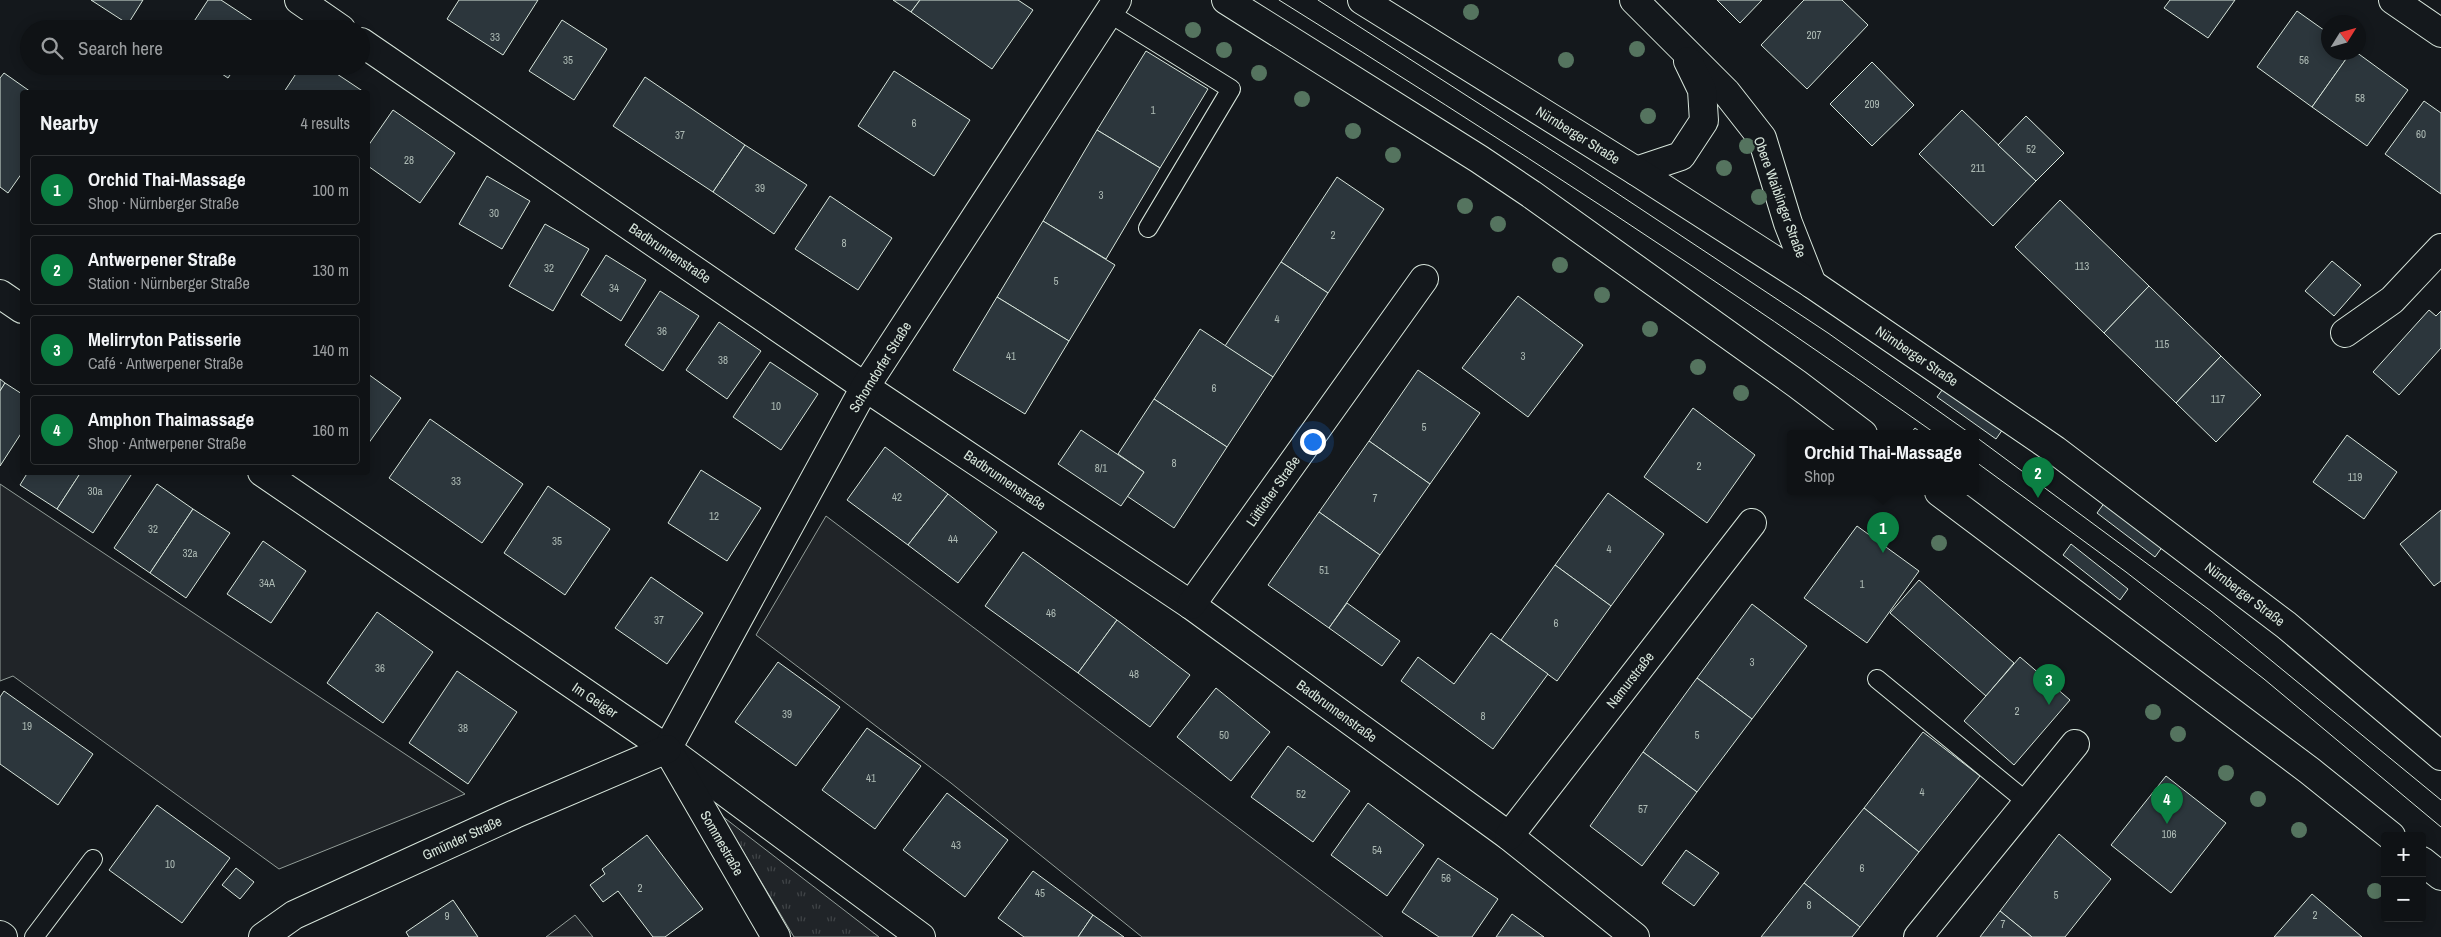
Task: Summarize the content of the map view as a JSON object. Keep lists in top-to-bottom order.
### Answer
{
  "streets": {
    "street": [
      "Nürnberger Straße",
      "Obere Waiblinger Straße",
      "Badbrunnenstraße",
      "Schorndorfer Straße",
      "Lütticher Straße",
      "Namurstraße",
      "Im Geiger",
      "Gmünder Straße",
      "Sommestraße"
    ]
  },
  "crossings": [
    ["Nürnberger Straße", "Obere Waiblinger Straße"],
    ["Badbrunnenstraße", "Schorndorfer Straße"],
    ["Badbrunnenstraße", "Lütticher Straße"],
    ["Badbrunnenstraße", "Namurstraße"],
    ["Schorndorfer Straße", "Im Geiger"],
    ["Schorndorfer Straße", "Gmünder Straße"],
    ["Schorndorfer Straße", "Sommestraße"],
    ["Im Geiger", "Gmünder Straße"],
    ["Im Geiger", "Sommestraße"],
    ["Gmünder Straße", "Sommestraße"]
  ],
  "house_numbers": [
    "207",
    "33",
    "35",
    "56",
    "58",
    "209",
    "1",
    "6",
    "60",
    "37",
    "52",
    "28",
    "211",
    "39",
    "3",
    "30",
    "2",
    "8",
    "113",
    "32",
    "5",
    "34",
    "4",
    "36",
    "115",
    "41",
    "3",
    "38",
    "6",
    "117",
    "10",
    "5",
    "8",
    "2",
    "8/1",
    "119",
    "33",
    "30a",
    "42",
    "7",
    "12",
    "32",
    "44",
    "35",
    "4",
    "32a",
    "51",
    "34A",
    "1",
    "46",
    "37",
    "6",
    "3",
    "36",
    "48",
    "2",
    "39",
    "8",
    "19",
    "38",
    "50",
    "5",
    "41",
    "4",
    "52",
    "57",
    "106",
    "43",
    "54",
    "10",
    "6",
    "56",
    "2",
    "45",
    "5",
    "8",
    "2",
    "9",
    "7"
  ],
  "north": "top right",
  "page": {
    "search": "Search here",
    "heading": ["Nearby", "4 results"],
    "list": [
      {
        "mark": "1",
        "name": "Orchid Thai-Massage",
        "note": "Shop · Nürnberger Straße",
        "value": "100 m"
      },
      {
        "mark": "2",
        "name": "Antwerpener Straße",
        "note": "Station · Nürnberger Straße",
        "value": "130 m"
      },
      {
        "mark": "3",
        "name": "Melirryton Patisserie",
        "note": "Café · Antwerpener Straße",
        "value": "140 m"
      },
      {
        "mark": "4",
        "name": "Amphon Thaimassage",
        "note": "Shop · Antwerpener Straße",
        "value": "160 m"
      }
    ],
    "popup": ["Orchid Thai-Massage", "Shop"],
    "pins": [
      "2",
      "1",
      "3",
      "4"
    ],
    "map_buttons": ["+", "−"]
  }
}
